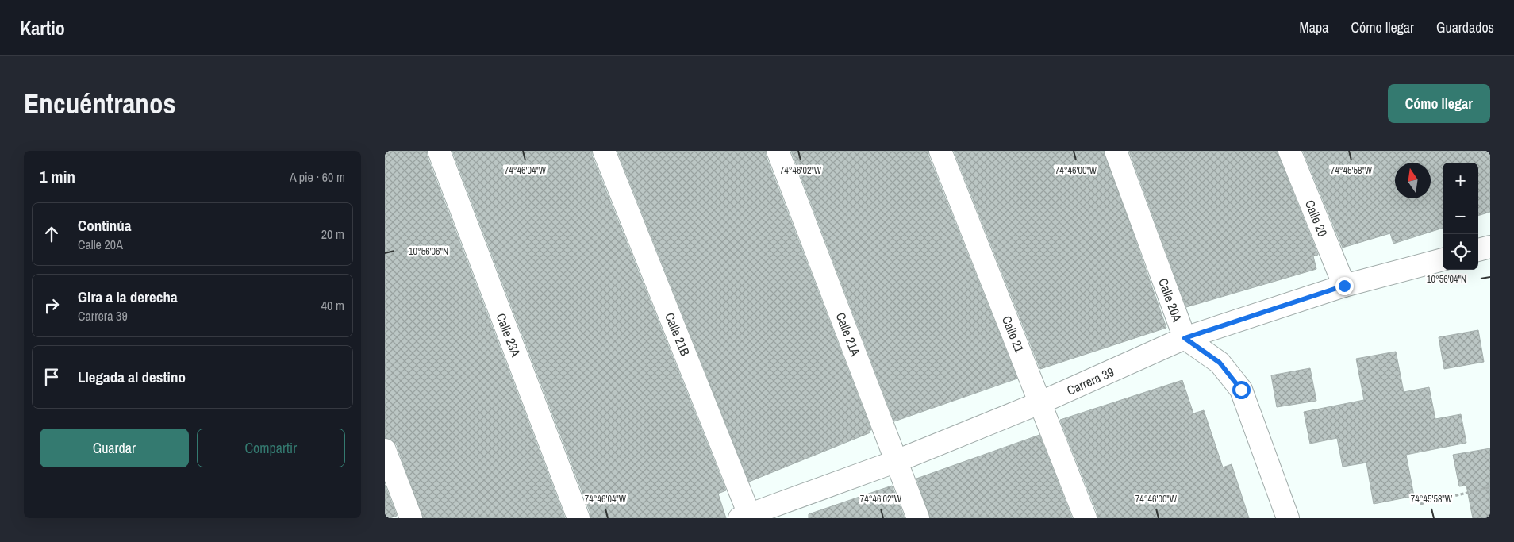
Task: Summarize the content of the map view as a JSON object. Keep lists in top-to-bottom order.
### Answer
{
  "streets": {
    "street": [
      "Calle 20",
      "Calle 20A",
      "Calle 21B",
      "Calle 21A",
      "Calle 21",
      "Calle 23A",
      "Carrera 39"
    ]
  },
  "crossings": [
    ["Calle 20", "Carrera 39"],
    ["Calle 20A", "Carrera 39"],
    ["Calle 21B", "Carrera 39"],
    ["Calle 21A", "Carrera 39"],
    ["Calle 21", "Carrera 39"]
  ],
  "north": "top",
  "page": {
    "header": "Kartio",
    "nav": ["Mapa", "Cómo llegar", "Guardados"],
    "buttons": [
      "Cómo llegar",
      ["Guardar", "Compartir"]
    ],
    "title": "Encuéntranos",
    "heading": ["1 min", "A pie · 60 m"],
    "map_buttons": ["+", "−"],
    "list": [
      ["Continúa", "Calle 20A", "20 m"],
      ["Gira a la derecha", "Carrera 39", "40 m"],
      "Llegada al destino"
    ]
  },
  "coordinates": [
    "74°46'04\"W",
    "74°46'02\"W",
    "74°46'00\"W",
    "74°45'58\"W",
    "10°56'06\"N",
    "10°56'04\"N"
  ]
}
